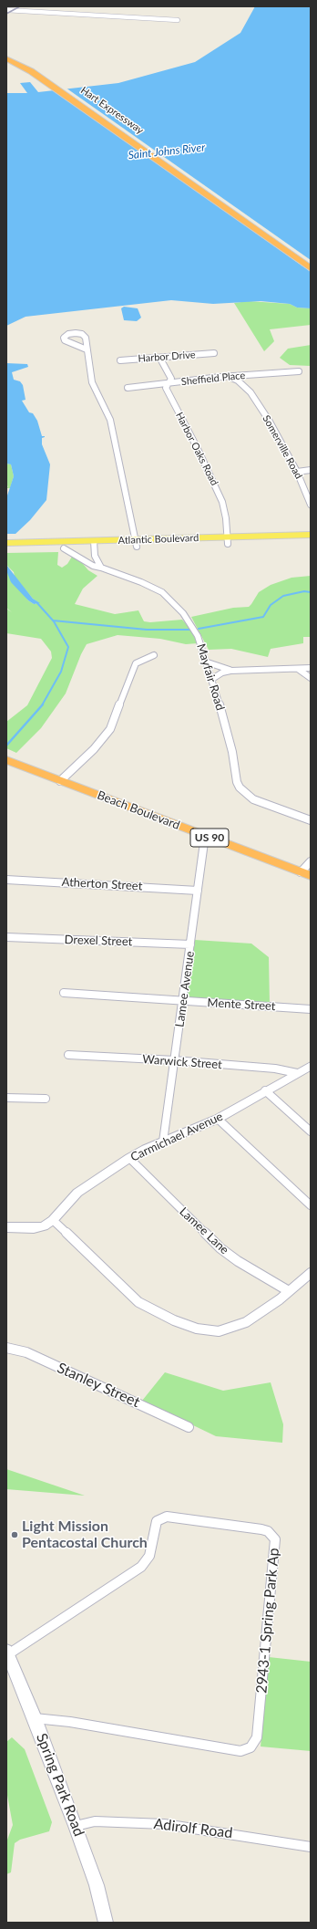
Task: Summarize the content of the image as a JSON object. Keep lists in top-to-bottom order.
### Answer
{
  "streets": {
    "highway": ["Hart Expressway", "Beach Boulevard", "US 90"],
    "main road": ["Atlantic Boulevard"],
    "street": [
      "Harbor Drive",
      "Sheffield Place",
      "Somerville Road",
      "Harbor Oaks Road",
      "Mayfair Road",
      "Atherton Street",
      "Drexel Street",
      "Lamee Avenue",
      "Mente Street",
      "Warwick Street",
      "Carmichael Avenue",
      "Lamee Lane",
      "Stanley Street",
      "2943-1 Spring Park Ap",
      "Spring Park Road",
      "Adirolf Road"
    ]
  },
  "crossings": [
    ["Harbor Drive", "Harbor Oaks Road"],
    ["Sheffield Place", "Somerville Road"],
    ["Sheffield Place", "Harbor Oaks Road"],
    ["Harbor Oaks Road", "Atlantic Boulevard"],
    ["Atlantic Boulevard", "Mayfair Road"],
    ["Beach Boulevard", "Lamee Avenue"],
    ["Atherton Street", "Lamee Avenue"],
    ["Drexel Street", "Lamee Avenue"],
    ["Lamee Avenue", "Mente Street"],
    ["Lamee Avenue", "Warwick Street"],
    ["Lamee Avenue", "Carmichael Avenue"],
    ["Warwick Street", "Carmichael Avenue"],
    ["Carmichael Avenue", "Lamee Lane"],
    ["2943-1 Spring Park Ap", "Spring Park Road"],
    ["Spring Park Road", "Adirolf Road"]
  ],
  "water": ["Saint Johns River"],
  "places": ["Light Mission Pentacostal Church"]
}
